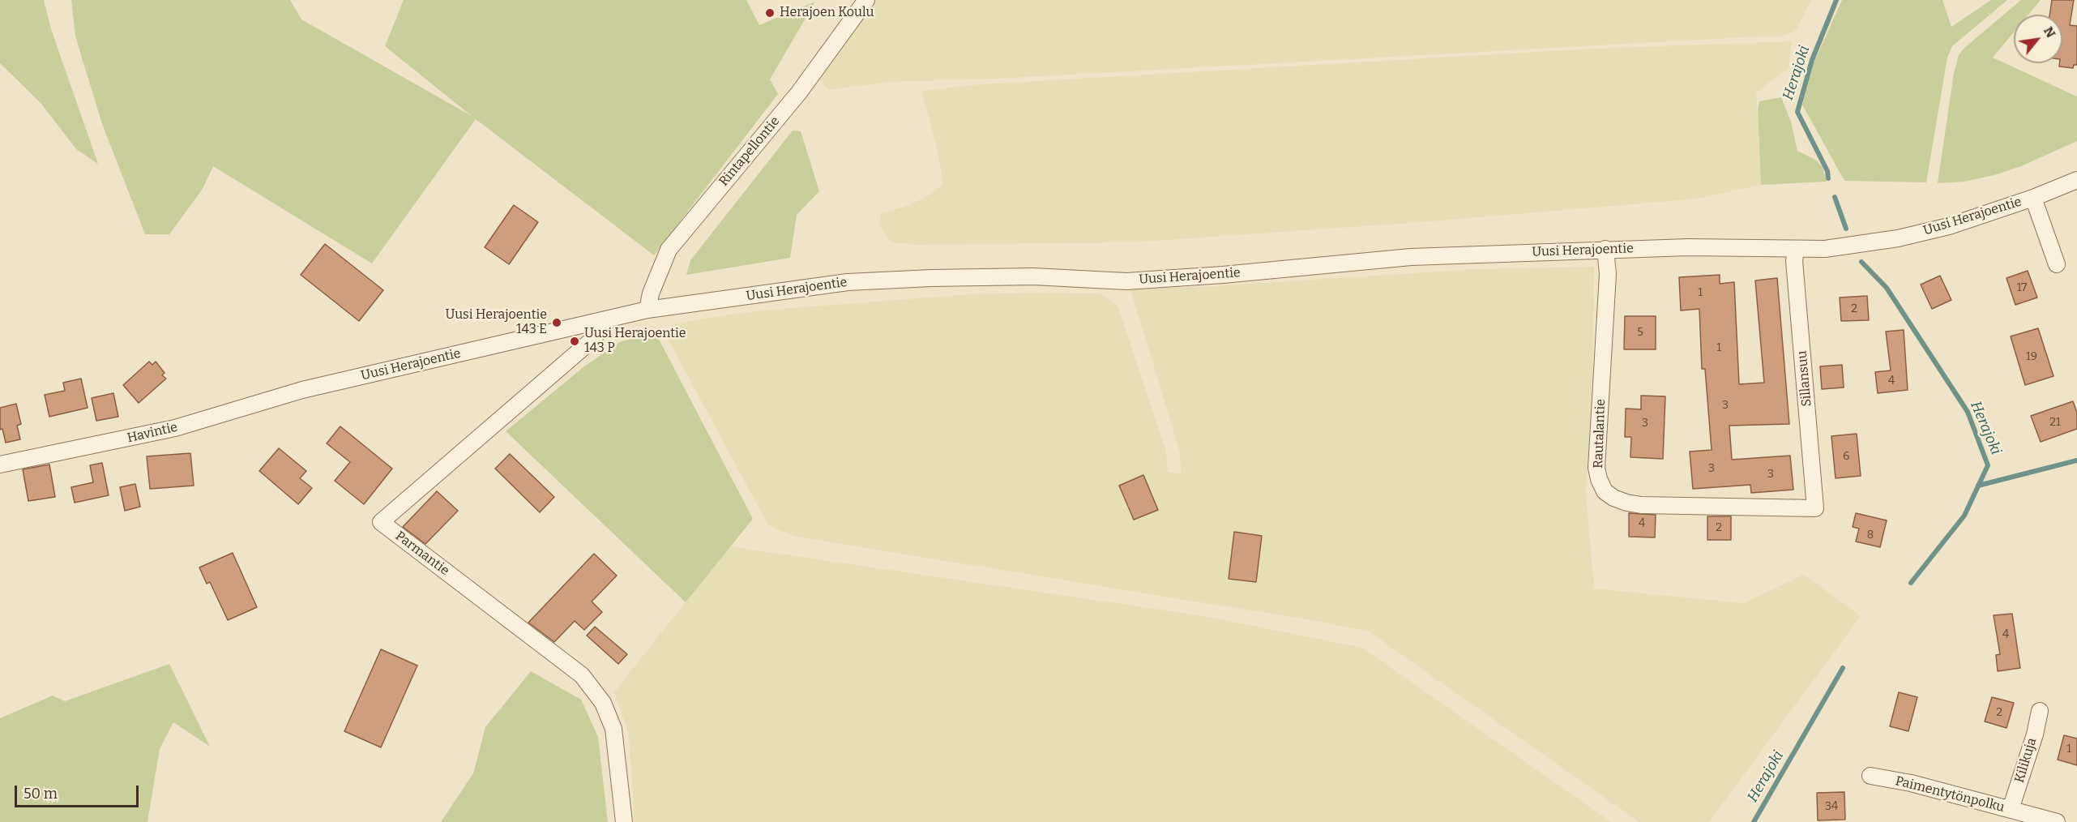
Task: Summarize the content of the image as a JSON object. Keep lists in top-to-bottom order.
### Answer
{
  "streets": {
    "street": [
      "Rintapellontie",
      "Uusi Herajoentie",
      "Sillansuu",
      "Havintie",
      "Rautalantie",
      "Parmantie",
      "Kilikuja",
      "Paimentytönpolku"
    ]
  },
  "crossings": [
    ["Rintapellontie", "Uusi Herajoentie"],
    ["Uusi Herajoentie", "Sillansuu"],
    ["Uusi Herajoentie", "Havintie"],
    ["Uusi Herajoentie", "Rautalantie"],
    ["Uusi Herajoentie", "Parmantie"],
    ["Sillansuu", "Rautalantie"],
    ["Kilikuja", "Paimentytönpolku"]
  ],
  "water": ["Herajoki"],
  "places": ["Herajoen Koulu", "Uusi Herajoentie 143 E", "Uusi Herajoentie 143 P"],
  "house_numbers": [
    "17",
    "1",
    "2",
    "5",
    "1",
    "19",
    "4",
    "3",
    "21",
    "3",
    "6",
    "3",
    "3",
    "4",
    "2",
    "8",
    "4",
    "2",
    "1",
    "34"
  ],
  "scale_bar": "50 m",
  "north": "top right"
}
